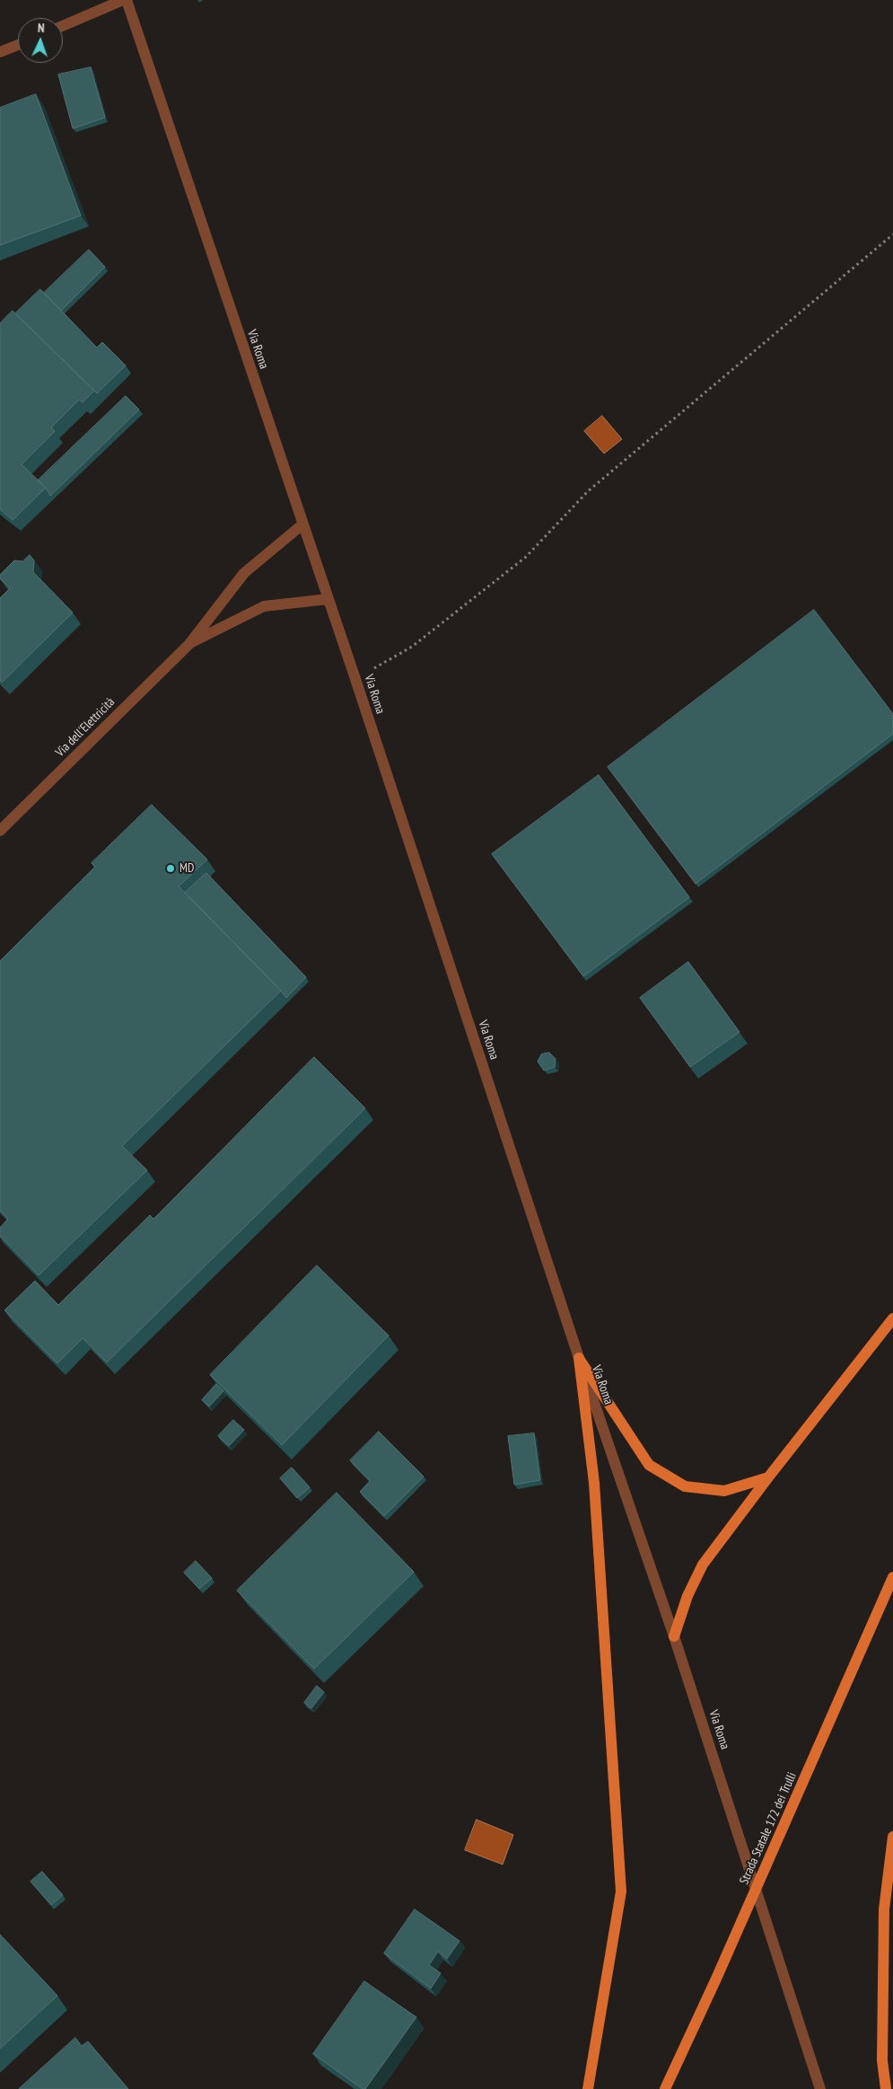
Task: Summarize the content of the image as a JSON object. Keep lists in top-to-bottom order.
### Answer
{
  "streets": {
    "main road": ["Strada Statale 172 dei Trulli"],
    "street": ["Via Roma", "Via dell'Elettricità"]
  },
  "crossings": [
    ["Via Roma", "Via dell'Elettricità"]
  ],
  "places": ["MD"],
  "north": "top"
}
